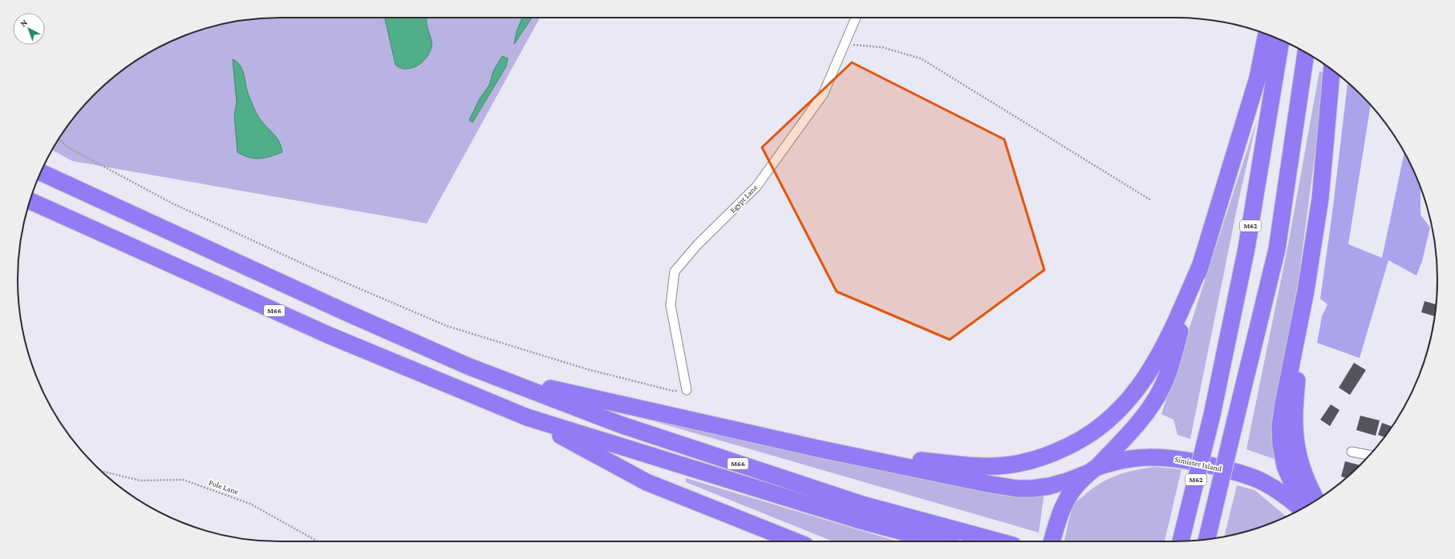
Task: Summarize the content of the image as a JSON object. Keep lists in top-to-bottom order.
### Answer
{
  "streets": {
    "highway": ["M62", "M66", "Simister Island"],
    "street": ["Egypt Lane"],
    "path": ["Pole Lane"]
  },
  "north": "top left"
}
